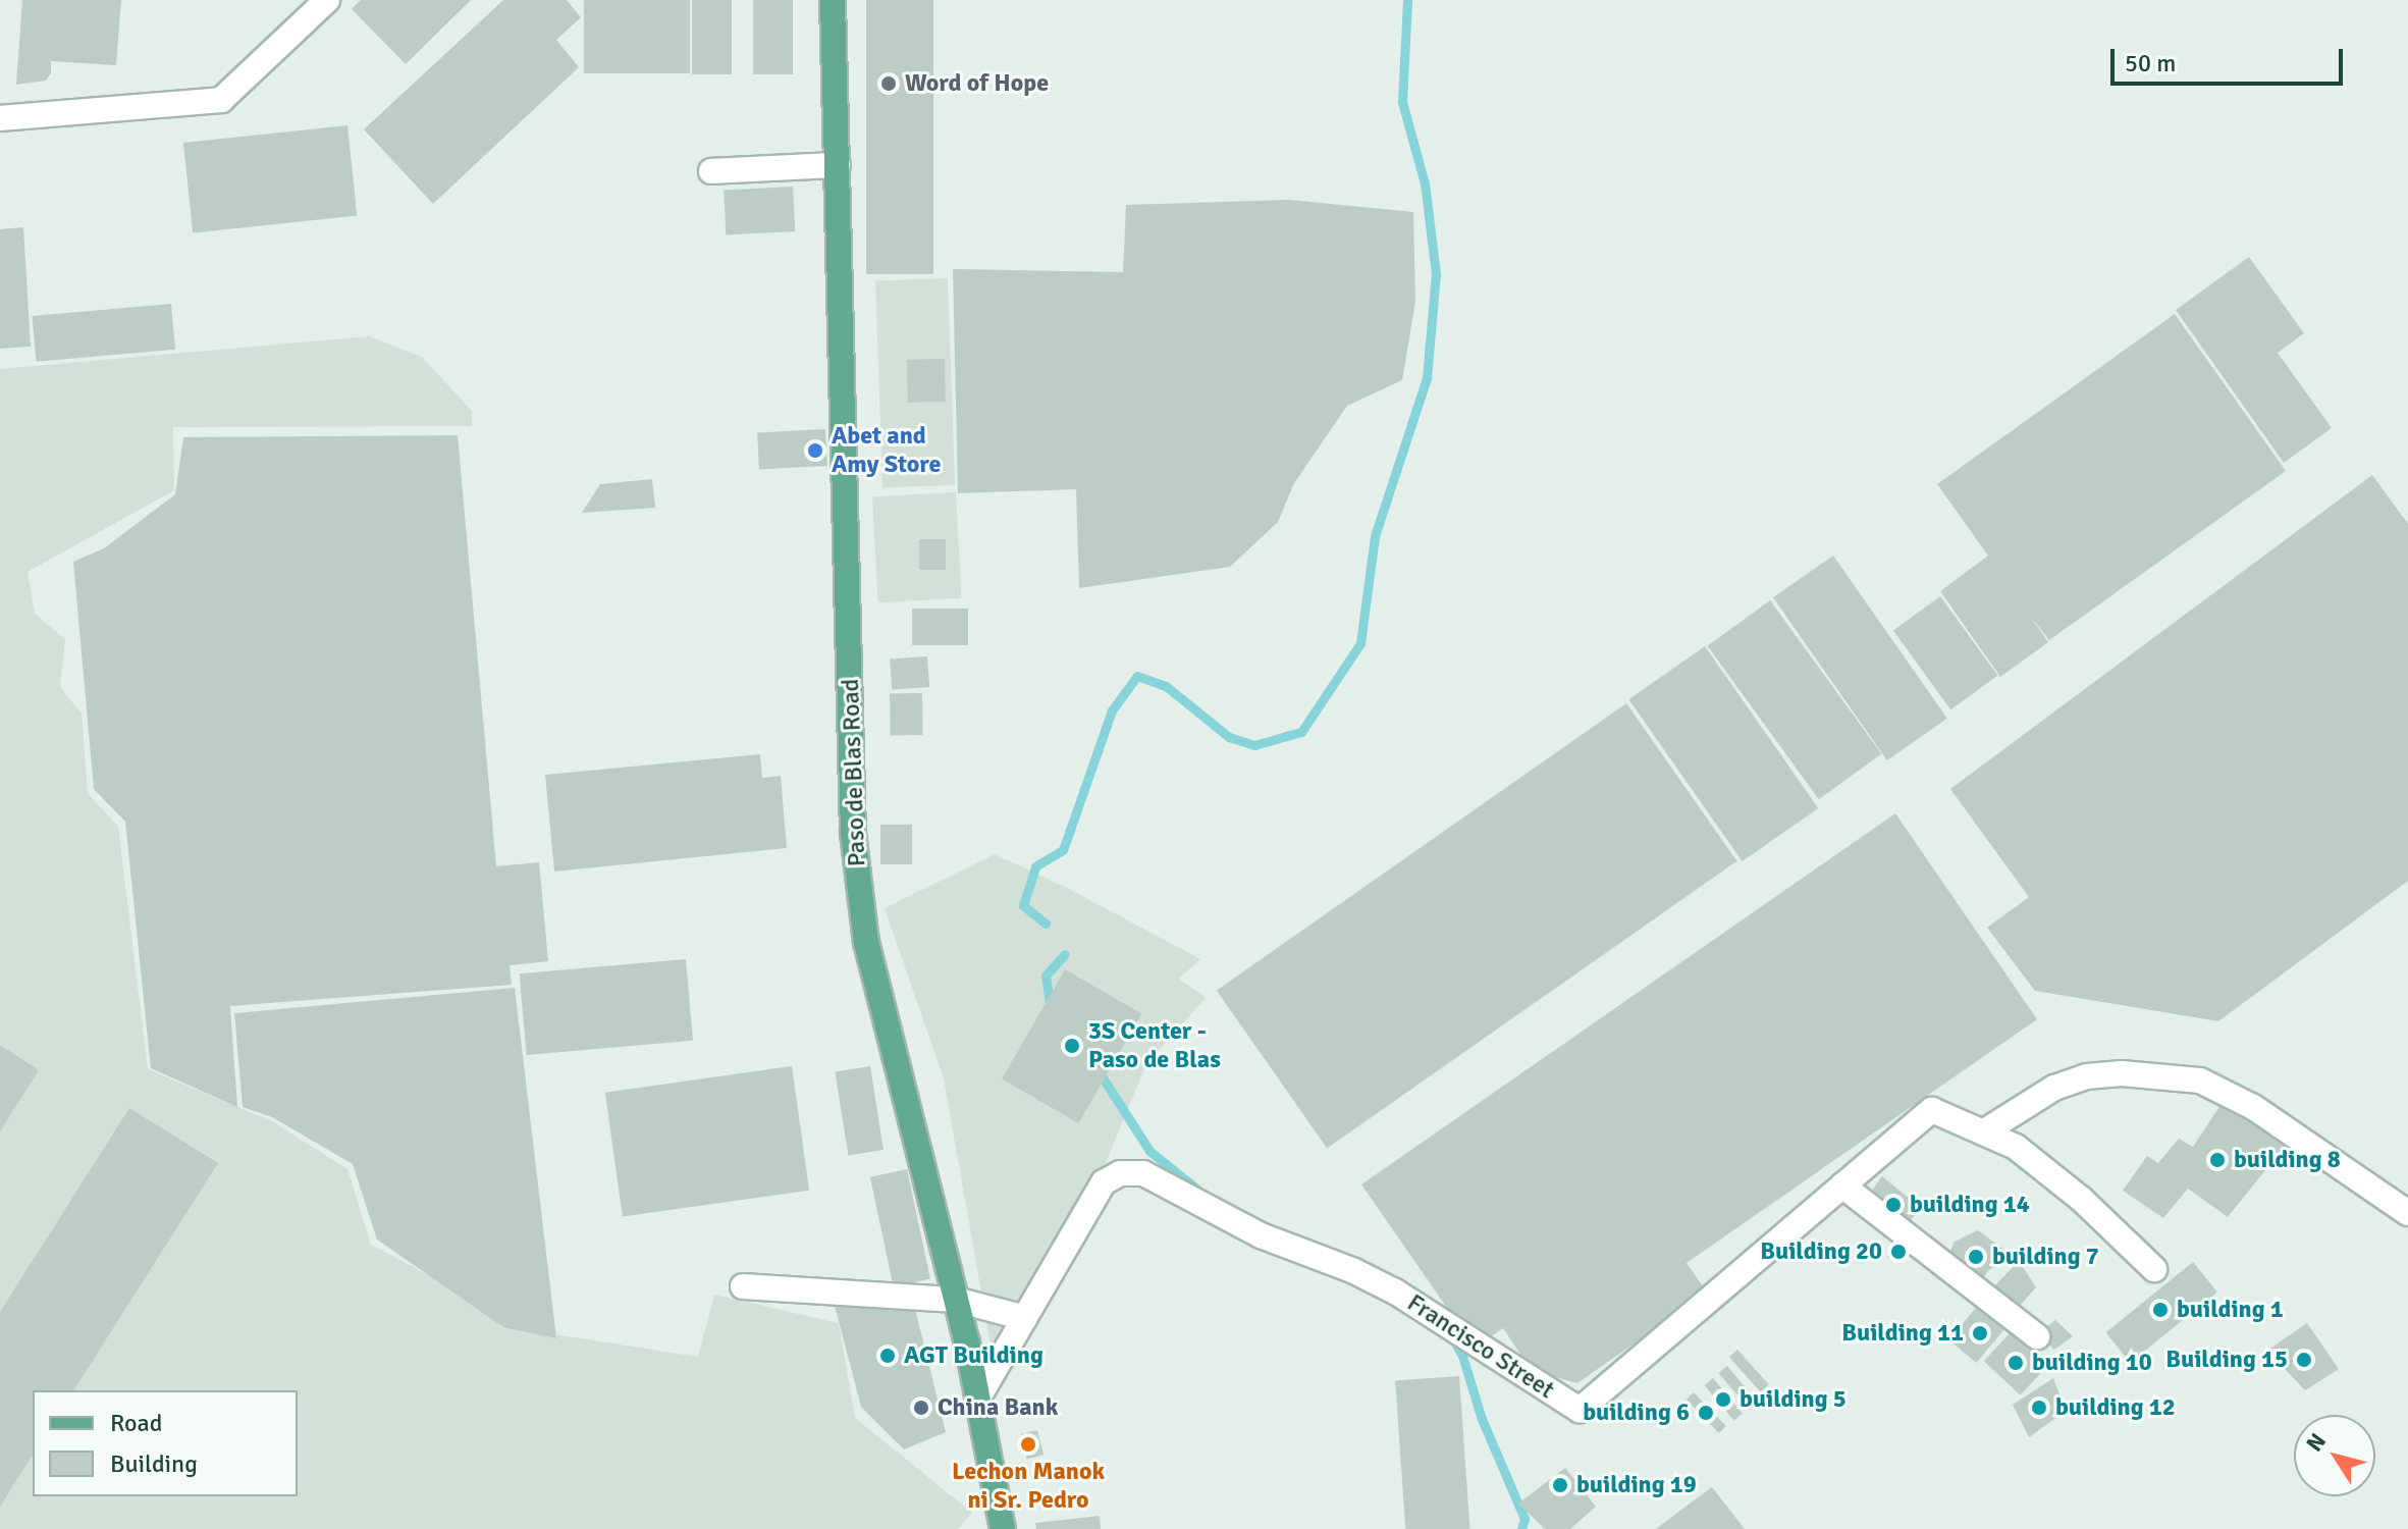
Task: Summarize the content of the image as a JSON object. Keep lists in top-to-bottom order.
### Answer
{
  "streets": {
    "main road": ["Paso de Blas Road"],
    "street": ["Francisco Street"]
  },
  "crossings": [
    ["Paso de Blas Road", "Francisco Street"]
  ],
  "places": [
    "Word of Hope",
    "Abet and Amy Store",
    "3S Center - Paso de Blas",
    "building 8",
    "building 14",
    "Building 20",
    "building 7",
    "building 1",
    "Building 11",
    "AGT Building",
    "Building 15",
    "building 10",
    "building 5",
    "China Bank",
    "building 12",
    "building 6",
    "Lechon Manok ni Sr. Pedro",
    "building 19"
  ],
  "legend": ["Road", "Building"],
  "scale_bar": "50 m",
  "north": "top left"
}
